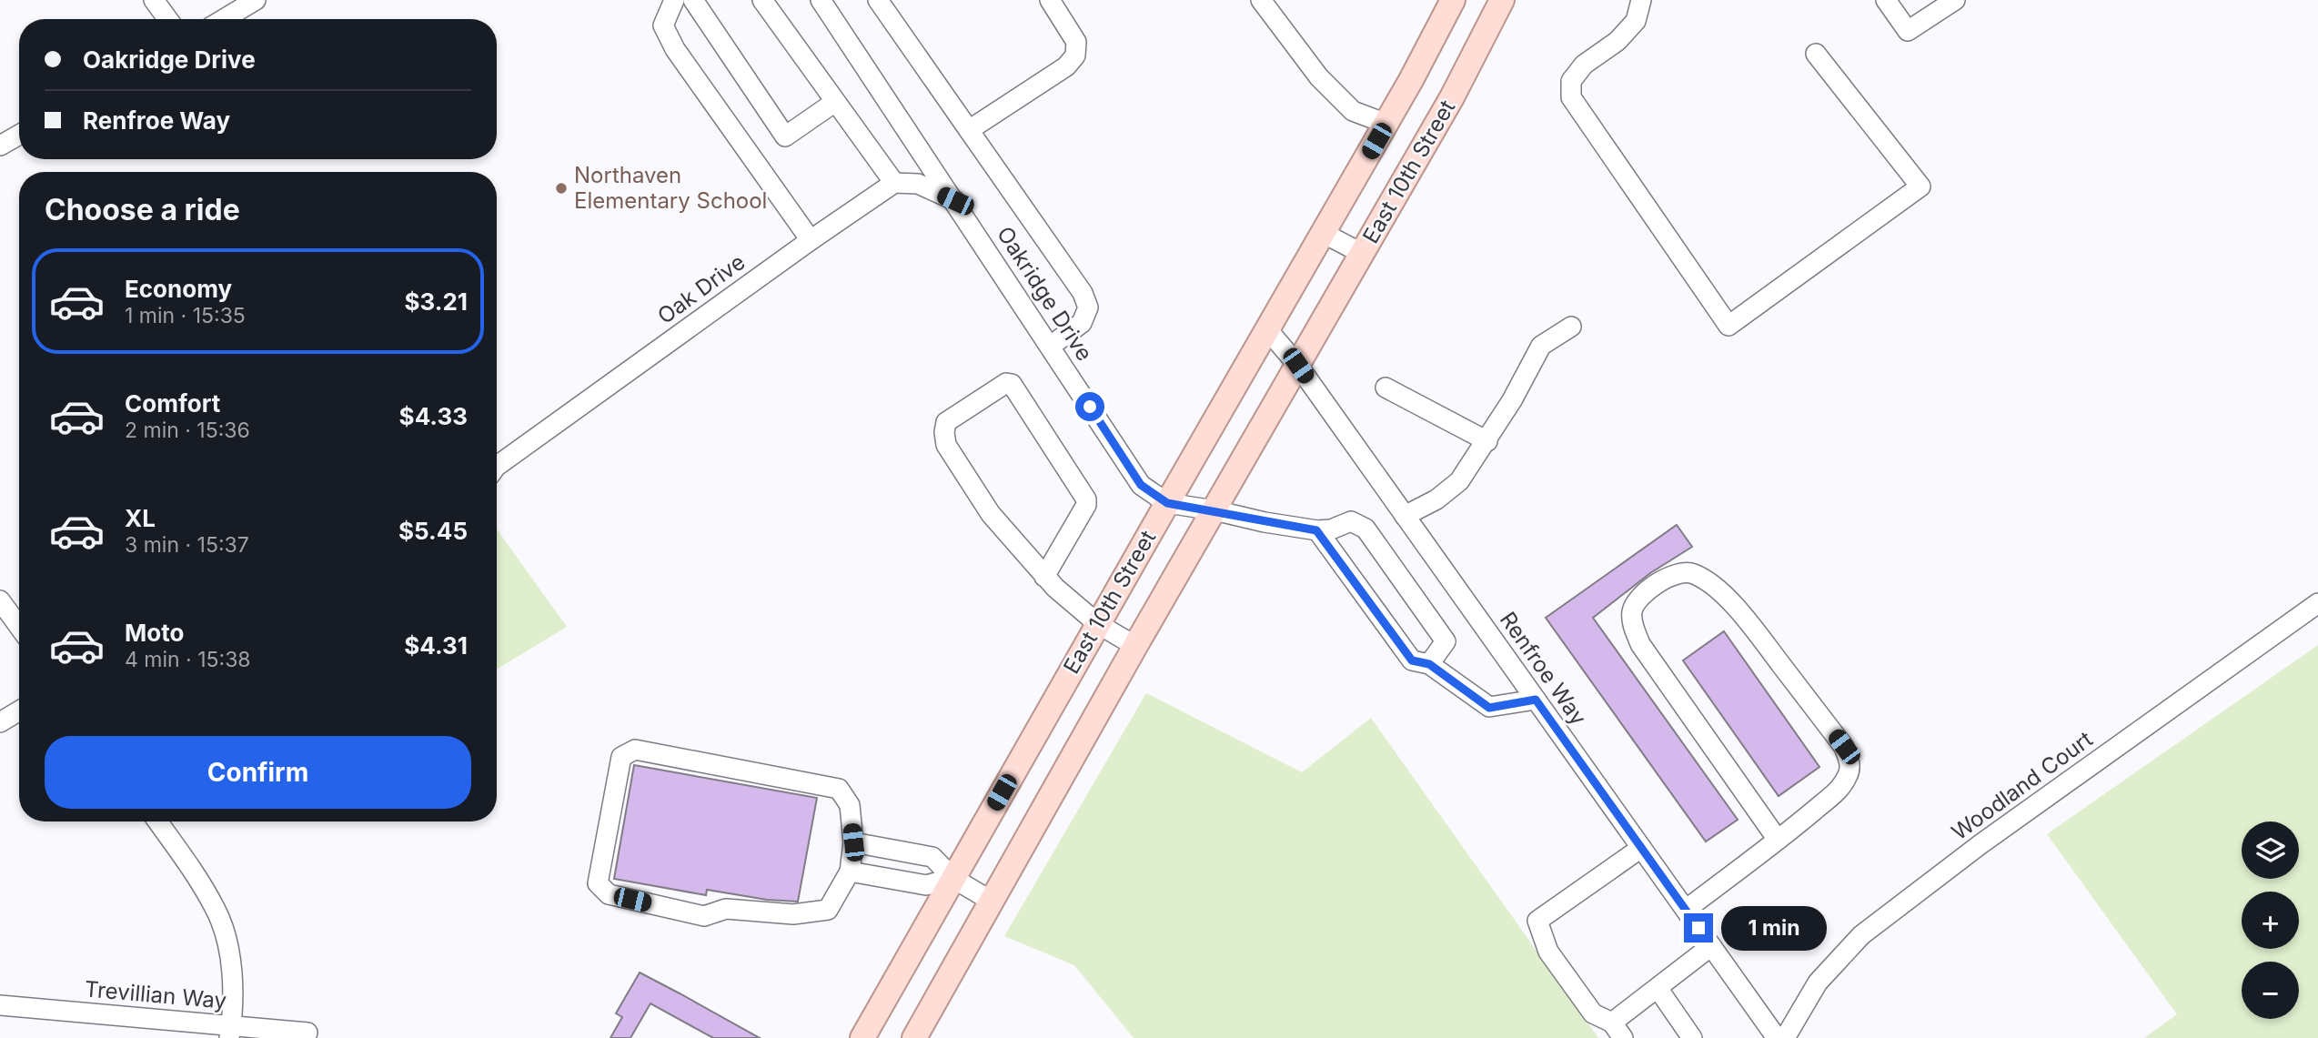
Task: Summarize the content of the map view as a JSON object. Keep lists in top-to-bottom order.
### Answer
{
  "streets": {
    "main road": ["East 10th Street"],
    "street": [
      "Oak Drive",
      "Oakridge Drive",
      "Renfroe Way",
      "Woodland Court",
      "Trevillian Way"
    ]
  },
  "crossings": [
    ["East 10th Street", "Oakridge Drive"],
    ["East 10th Street", "Renfroe Way"]
  ],
  "places": ["Northaven Elementary School"],
  "page": {
    "banner": ["Oakridge Drive", "Renfroe Way"],
    "heading": "Choose a ride",
    "list": [
      {
        "name": "Economy",
        "note": "1 min · 15:35",
        "value": "$3.21"
      },
      {
        "name": "Comfort",
        "note": "2 min · 15:36",
        "value": "$4.33"
      },
      {
        "name": "XL",
        "note": "3 min · 15:37",
        "value": "$5.45"
      },
      {
        "name": "Moto",
        "note": "4 min · 15:38",
        "value": "$4.31"
      }
    ],
    "buttons": "Confirm",
    "map_buttons": ["+", "−"],
    "bubble": "1 min"
  }
}
